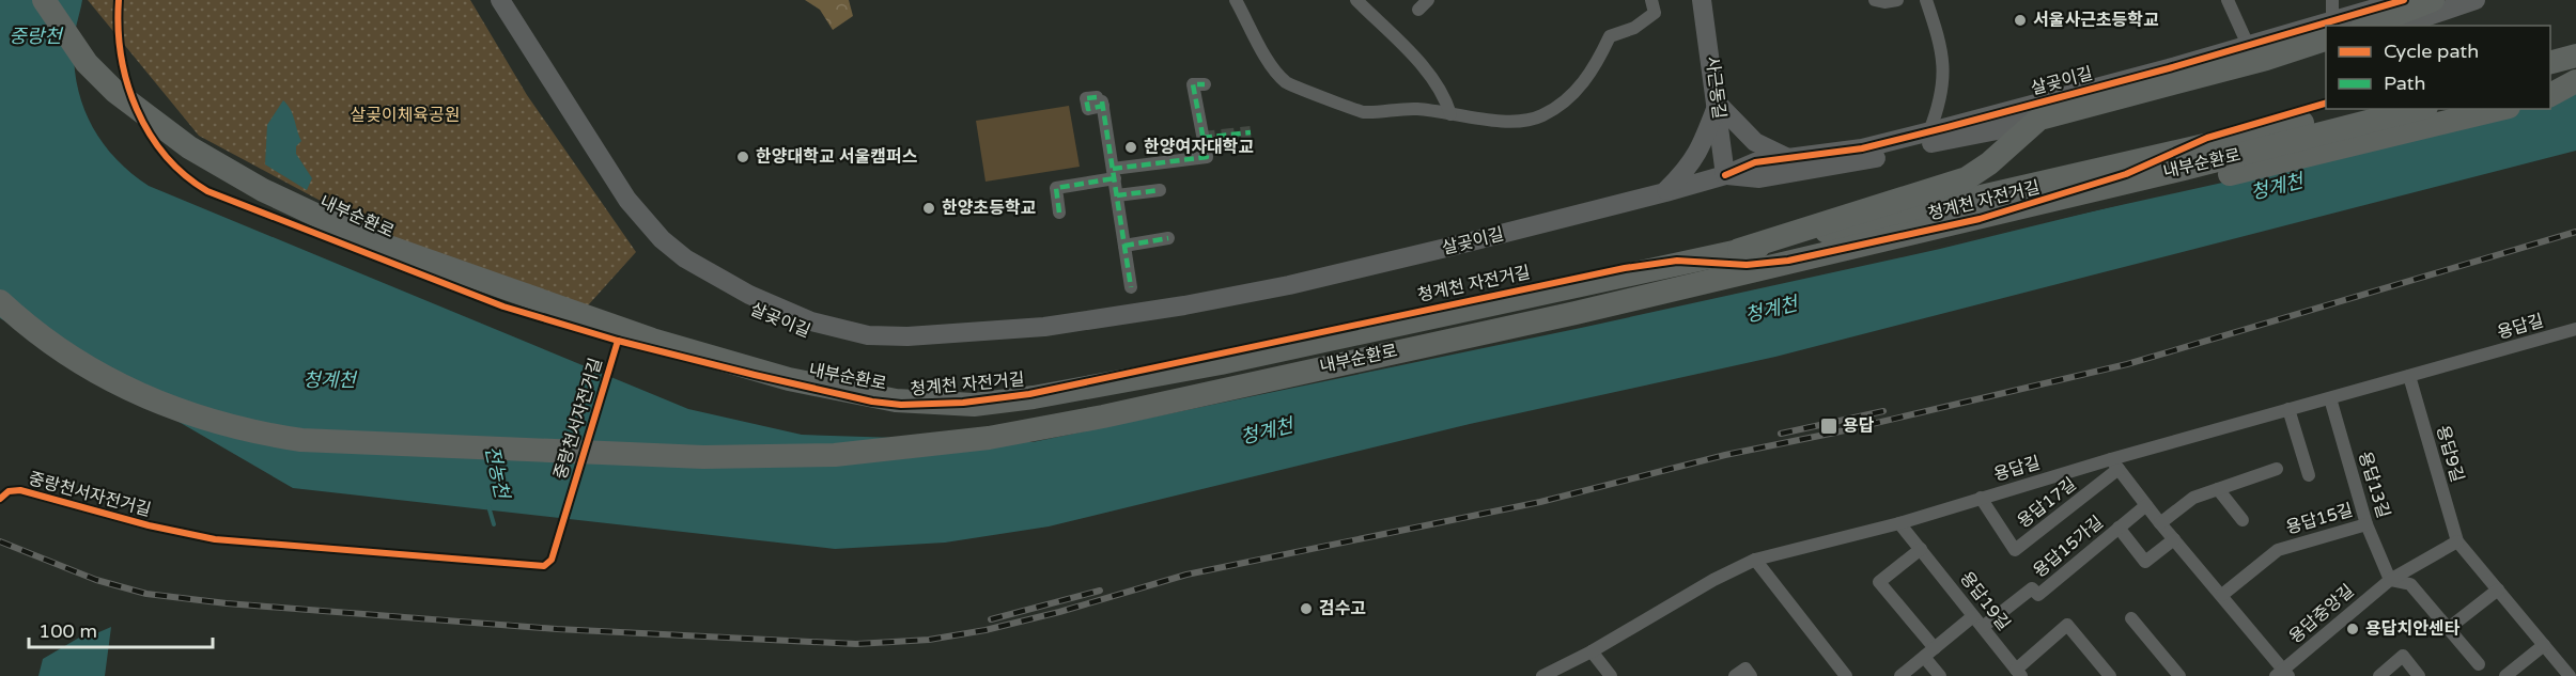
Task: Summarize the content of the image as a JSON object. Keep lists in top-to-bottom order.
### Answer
{
  "streets": {
    "highway": ["내부순환로"],
    "main road": ["살곶이길", "사근동길"],
    "street": [
      "용답길",
      "용답9길",
      "용답13길",
      "용답17길",
      "용답15길",
      "용답15가길",
      "용답19길",
      "용답중앙길"
    ],
    "cycle path": ["청계천 자전거길", "중랑천서자전거길"]
  },
  "crossings": [
    ["살곶이길", "사근동길"],
    ["용답길", "용답9길"],
    ["용답길", "용답13길"],
    ["용답길", "용답17길"],
    ["용답길", "용답19길"],
    ["용답9길", "용답중앙길"],
    ["용답13길", "용답15길"],
    ["용답13길", "용답중앙길"],
    ["용답15가길", "용답19길"]
  ],
  "water": ["중랑천", "청계천", "전농천"],
  "parks": ["살곶이체육공원"],
  "places": {
    "other": [
      "서울사근초등학교",
      "한양여자대학교",
      "한양대학교 서울캠퍼스",
      "한양초등학교",
      "검수고",
      "용답치안센타"
    ],
    "transit": ["용답"]
  },
  "legend": ["Cycle path", "Path"],
  "scale_bar": "100 m"
}
